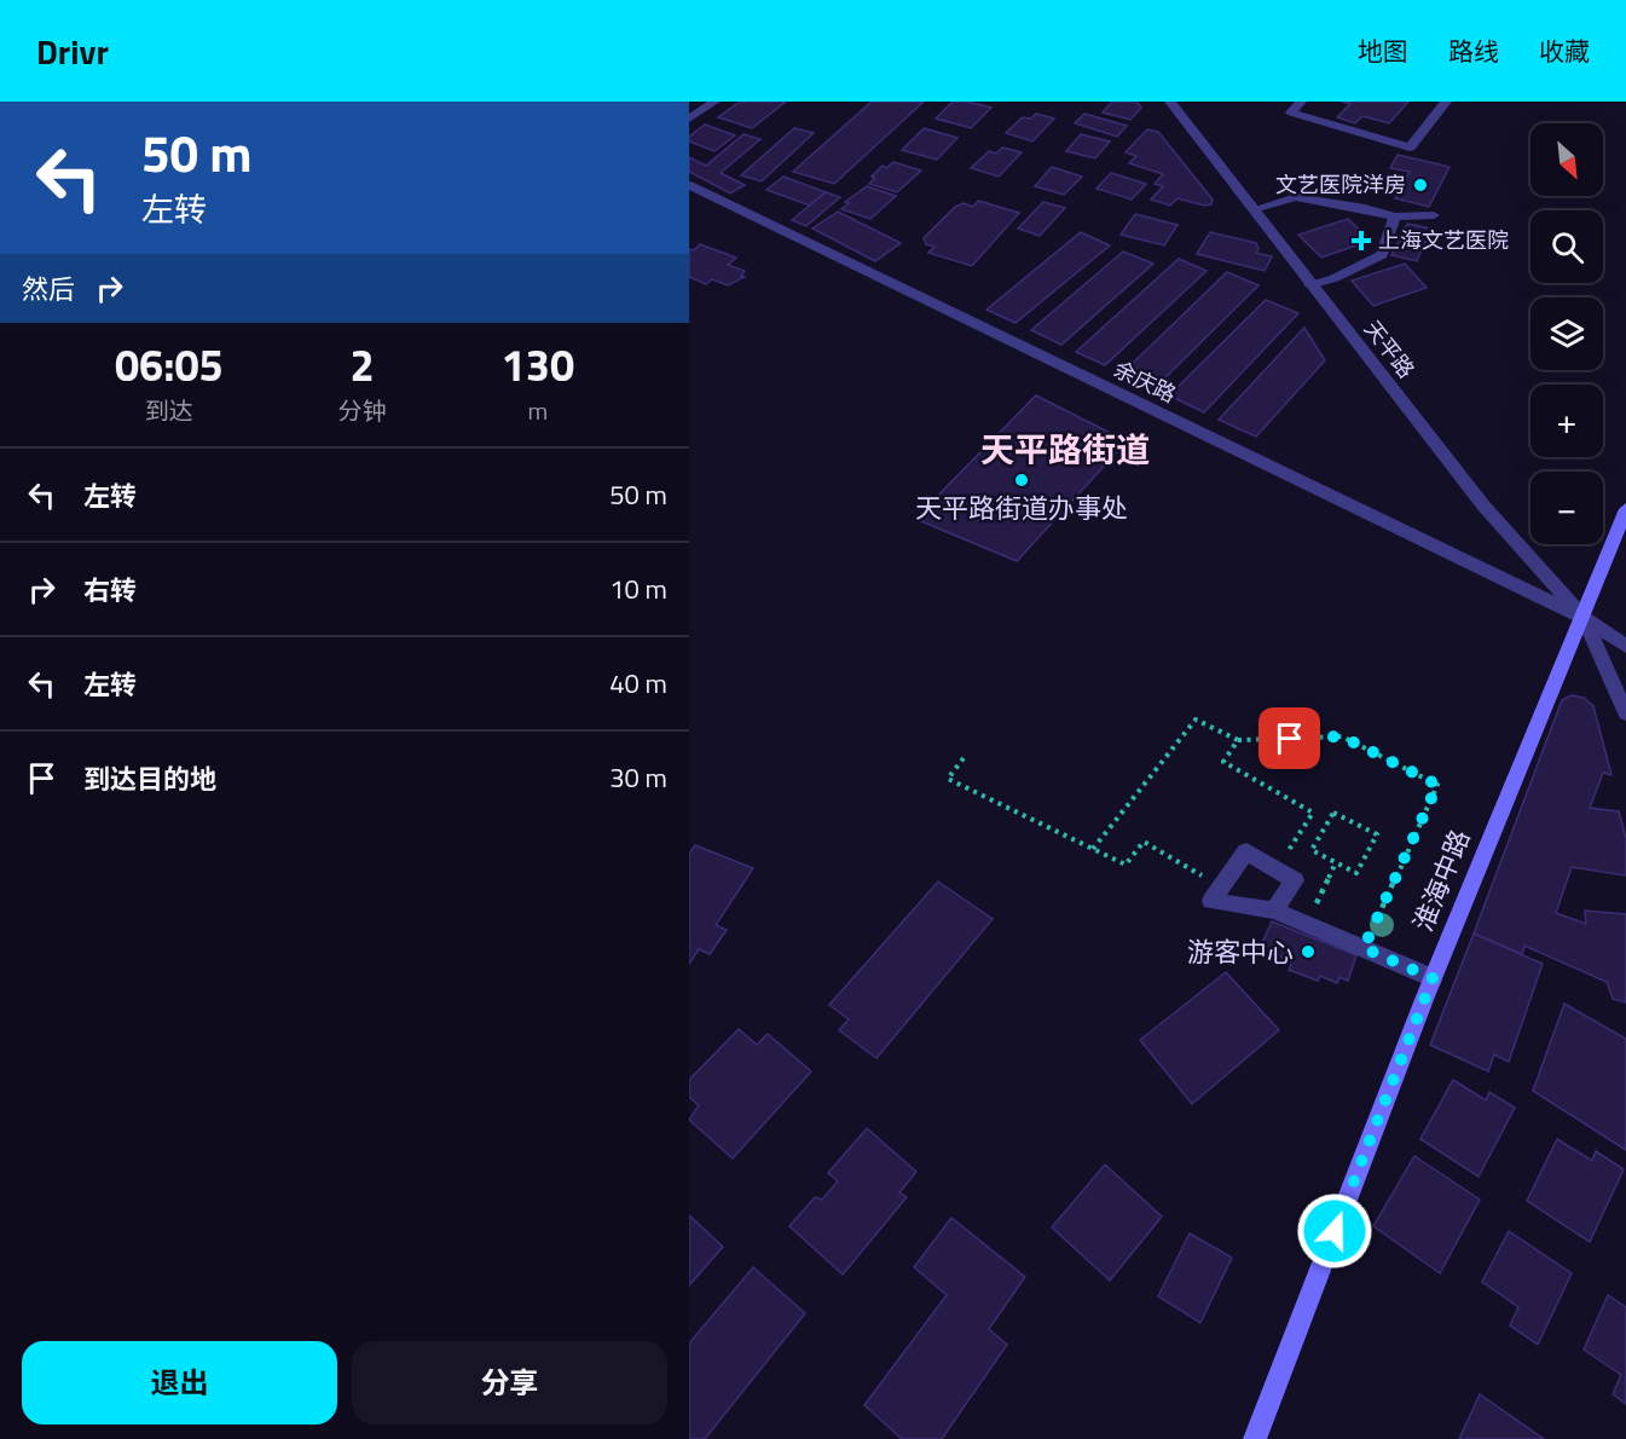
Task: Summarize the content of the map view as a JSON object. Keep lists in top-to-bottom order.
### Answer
{
  "streets": {
    "main road": ["淮海中路"],
    "street": ["天平路", "余庆路"]
  },
  "crossings": [
    ["天平路", "余庆路"],
    ["天平路", "淮海中路"],
    ["余庆路", "淮海中路"]
  ],
  "districts": ["天平路街道"],
  "places": {
    "other": ["文艺医院洋房", "天平路街道办事处", "游客中心"],
    "health": ["上海文艺医院"]
  },
  "north": "bottom right",
  "page": {
    "header": "Drivr",
    "nav": ["地图", "路线", "收藏"],
    "turn": ["50 m", "左转"],
    "map_buttons": ["+", "−"],
    "then": "然后",
    "eta": [
      "06:05",
      "到达",
      "2",
      "分钟",
      "130",
      "m"
    ],
    "list": [
      {
        "name": "左转",
        "value": "50 m"
      },
      {
        "name": "右转",
        "value": "10 m"
      },
      {
        "name": "左转",
        "value": "40 m"
      },
      {
        "name": "到达目的地",
        "value": "30 m"
      }
    ],
    "buttons": ["退出", "分享"]
  }
}
